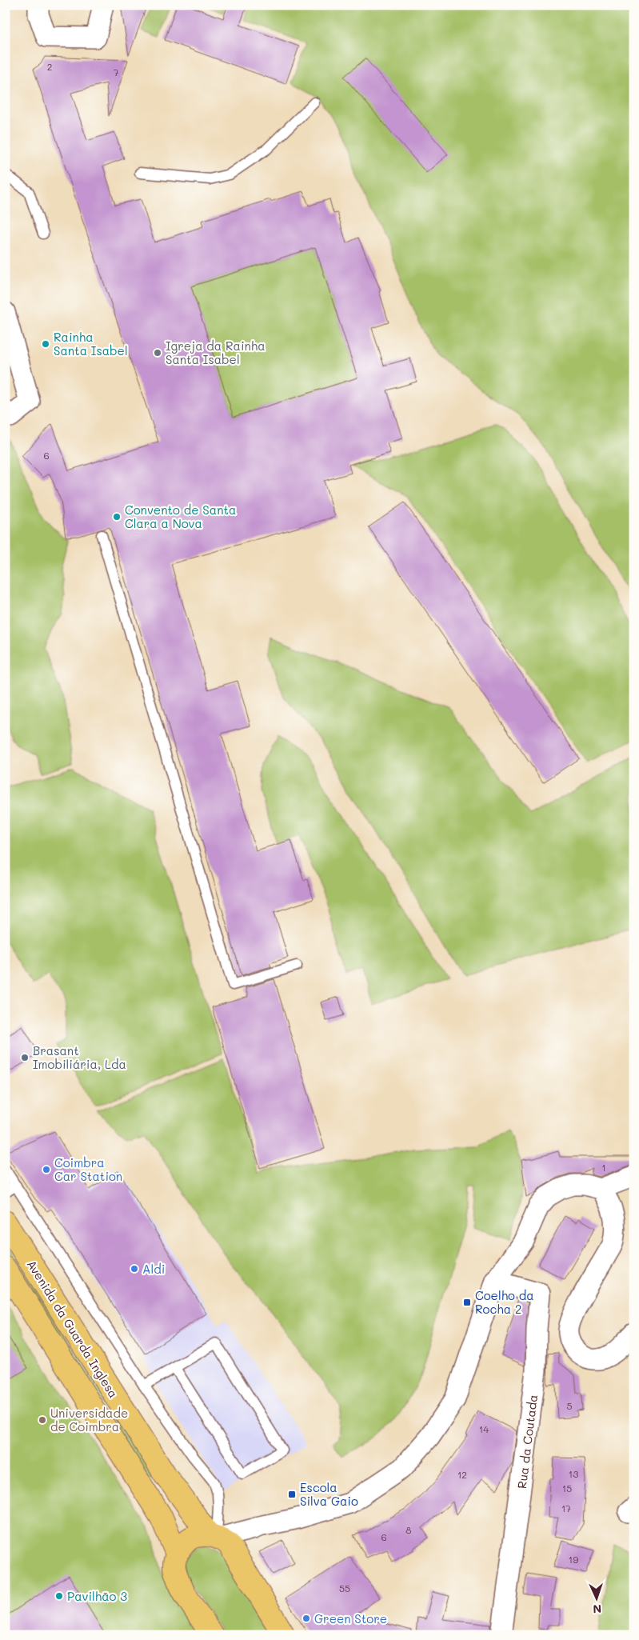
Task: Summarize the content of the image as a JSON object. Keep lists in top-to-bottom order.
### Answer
{
  "streets": {
    "main road": ["Avenida da Guarda Inglesa"],
    "street": ["Rua da Coutada"]
  },
  "places": {
    "other": [
      "Rainha Santa Isabel",
      "Igreja da Rainha Santa Isabel",
      "Convento de Santa Clara a Nova",
      "Brasant Imobiliária, Lda",
      "Coimbra Car Station",
      "Aldi",
      "Universidade de Coimbra",
      "Pavilhão 3",
      "Green Store"
    ],
    "transit": ["Coelho da Rocha 2", "Escola Silva Gaio"]
  },
  "house_numbers": [
    "2",
    "7",
    "6",
    "1",
    "5",
    "14",
    "13",
    "12",
    "15",
    "17",
    "8",
    "6",
    "19",
    "55"
  ],
  "north": "bottom"
}
